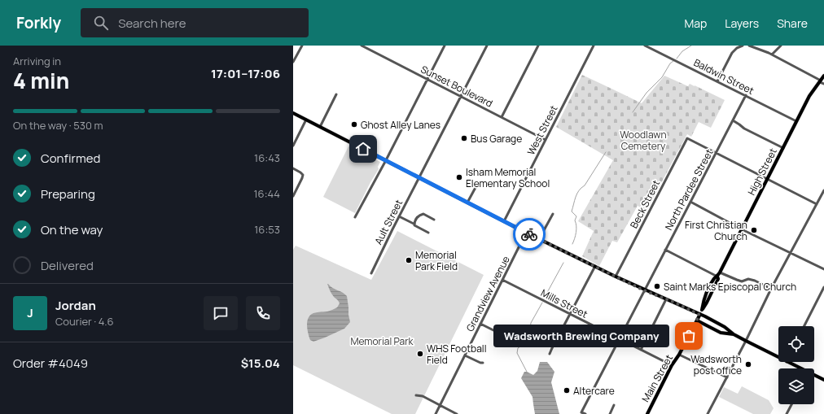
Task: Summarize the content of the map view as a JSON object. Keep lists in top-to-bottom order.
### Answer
{
  "streets": {
    "main road": ["High Street", "Main Street"],
    "street": [
      "Baldwin Street",
      "Sunset Boulevard",
      "West Street",
      "North Pardee Street",
      "Beck Street",
      "Ault Street",
      "Grandview Avenue",
      "Mills Street"
    ]
  },
  "crossings": [
    ["Baldwin Street", "High Street"],
    ["Baldwin Street", "North Pardee Street"],
    ["Sunset Boulevard", "West Street"],
    ["Sunset Boulevard", "Ault Street"],
    ["High Street", "Main Street"],
    ["North Pardee Street", "Beck Street"],
    ["North Pardee Street", "Mills Street"],
    ["Grandview Avenue", "Mills Street"],
    ["Mills Street", "Main Street"]
  ],
  "parks": ["Woodlawn Cemetery", "Memorial Park"],
  "places": [
    "Ghost Alley Lanes",
    "Bus Garage",
    "Isham Memorial Elementary School",
    "First Christian Church",
    "Memorial Park Field",
    "Saint Marks Episcopal Church",
    "Wadsworth Brewing Company",
    "WHS Football Field",
    "Wadsworth post office",
    "Altercare"
  ],
  "page": {
    "header": "Forkly",
    "search": "Search here",
    "nav": ["Map", "Layers", "Share"],
    "heading": ["4 min", "Arriving in", "17:01–17:06"],
    "panel": [
      "Jordan",
      "Courier · 4.6",
      "Order #4049",
      "$15.04"
    ],
    "bar": "On the way · 530 m",
    "list": [
      ["Confirmed", "16:43"],
      ["Preparing", "16:44"],
      ["On the way", "16:53"],
      "Delivered"
    ],
    "round": "J",
    "bubble": "Wadsworth Brewing Company"
  }
}
